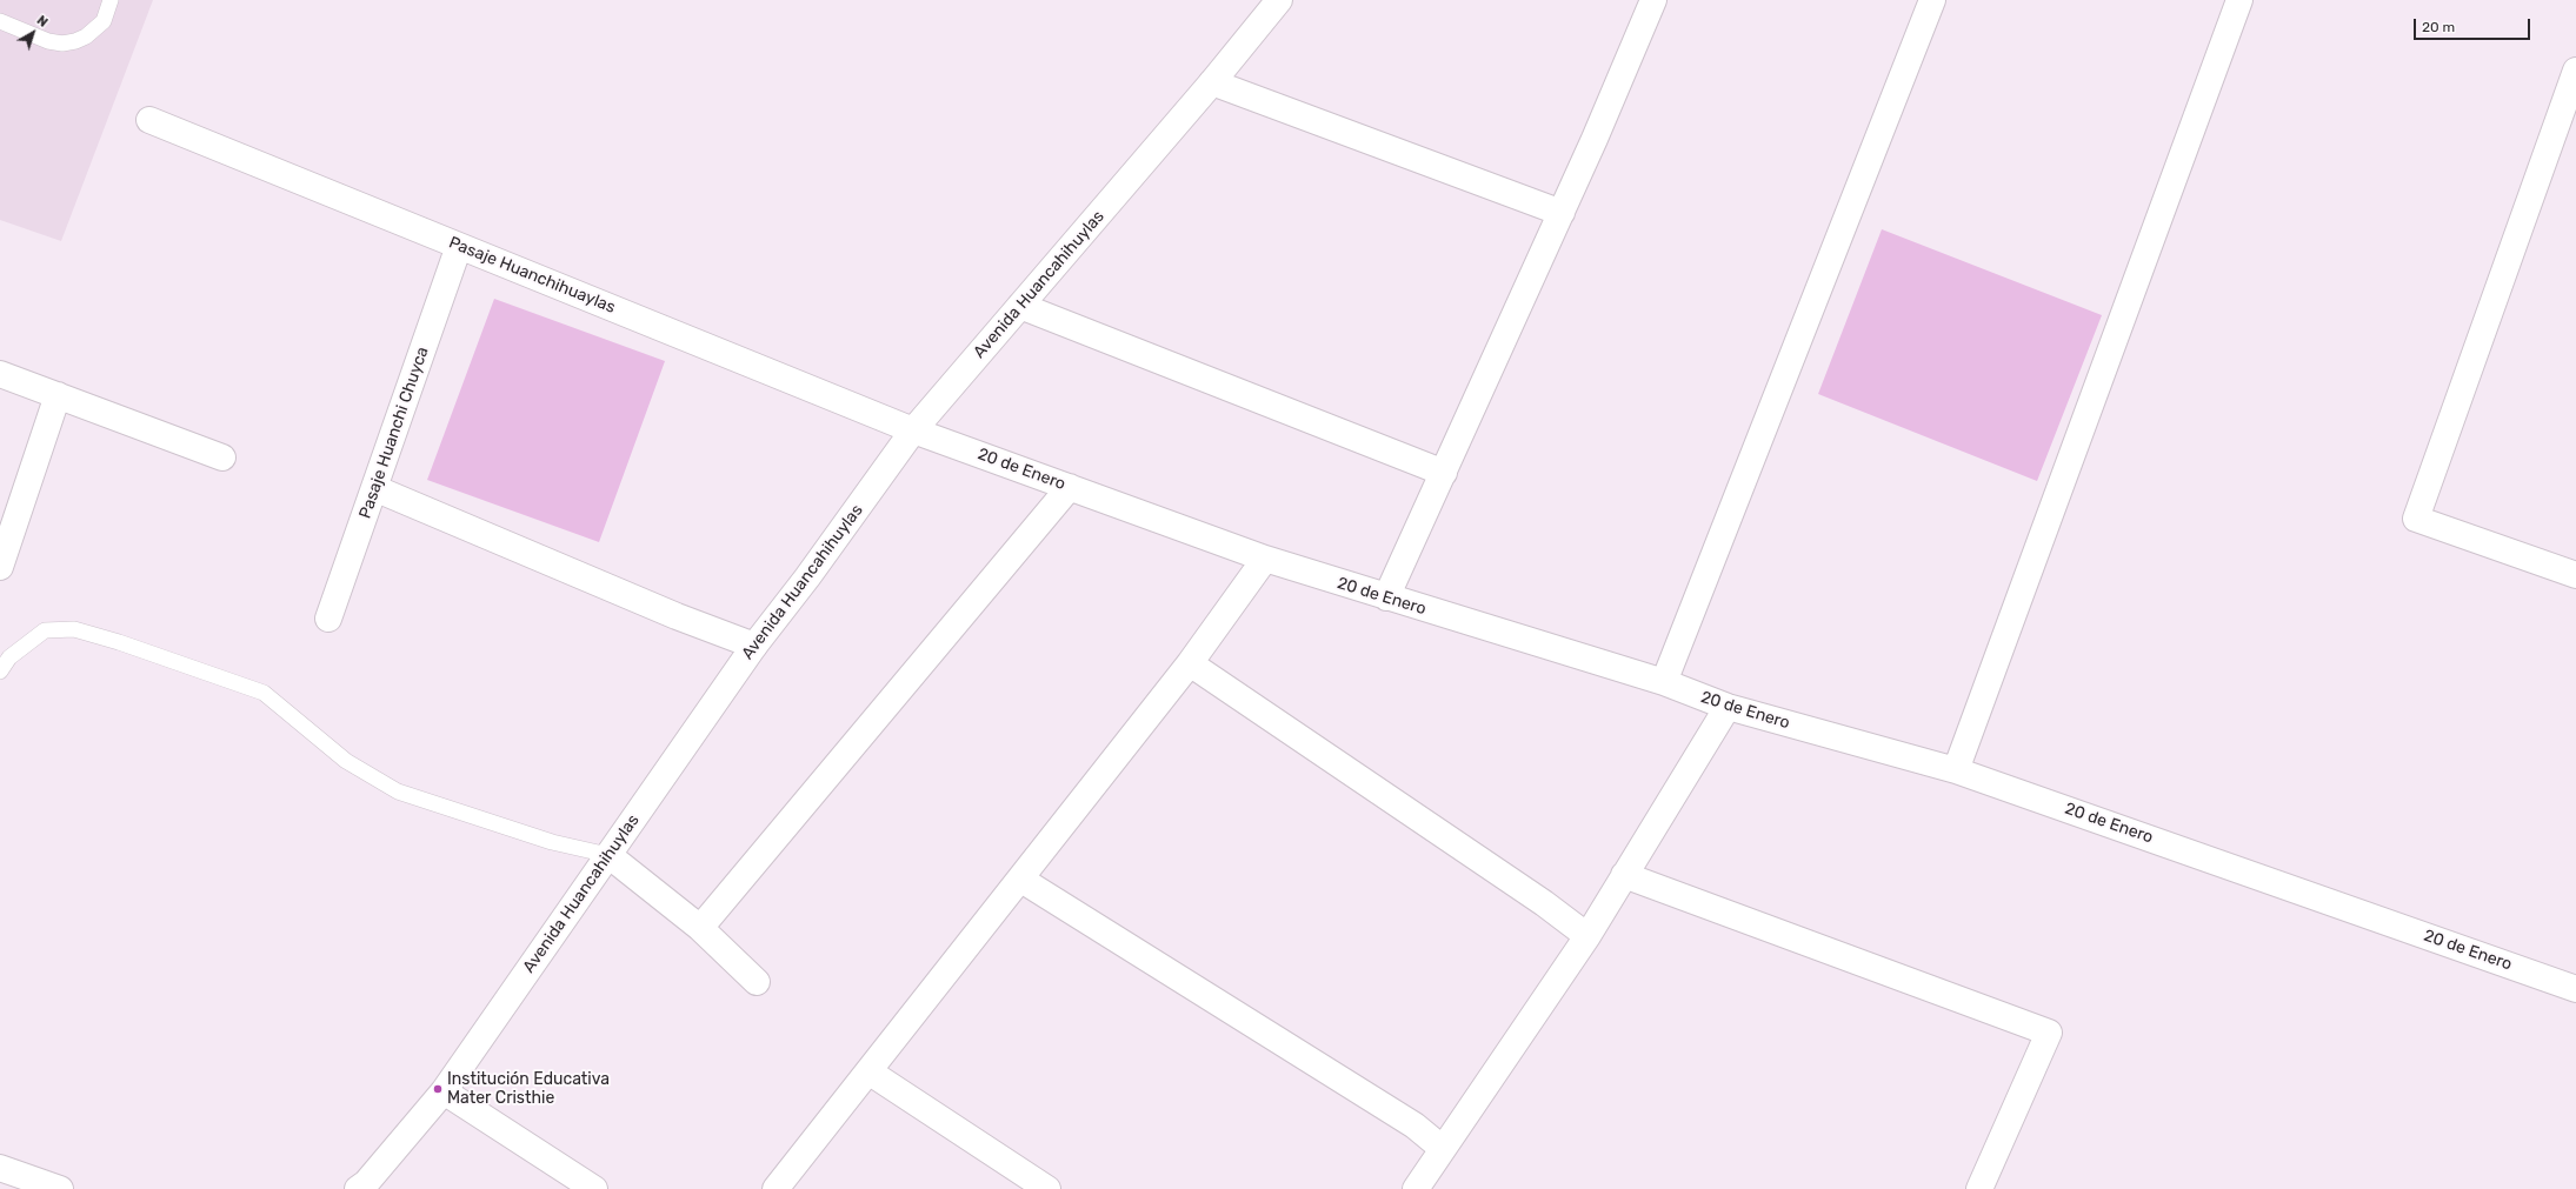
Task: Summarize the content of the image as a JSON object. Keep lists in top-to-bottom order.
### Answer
{
  "streets": {
    "street": [
      "Pasaje Huanchihuaylas",
      "Avenida Huancahihuylas",
      "Pasaje Huanchi Chuyca",
      "20 de Enero"
    ]
  },
  "crossings": [
    ["Pasaje Huanchihuaylas", "Avenida Huancahihuylas"],
    ["Pasaje Huanchihuaylas", "Pasaje Huanchi Chuyca"],
    ["Pasaje Huanchihuaylas", "20 de Enero"],
    ["Avenida Huancahihuylas", "20 de Enero"]
  ],
  "places": ["Institución Educativa Mater Cristhie"],
  "scale_bar": "20 m",
  "north": "top right"
}
